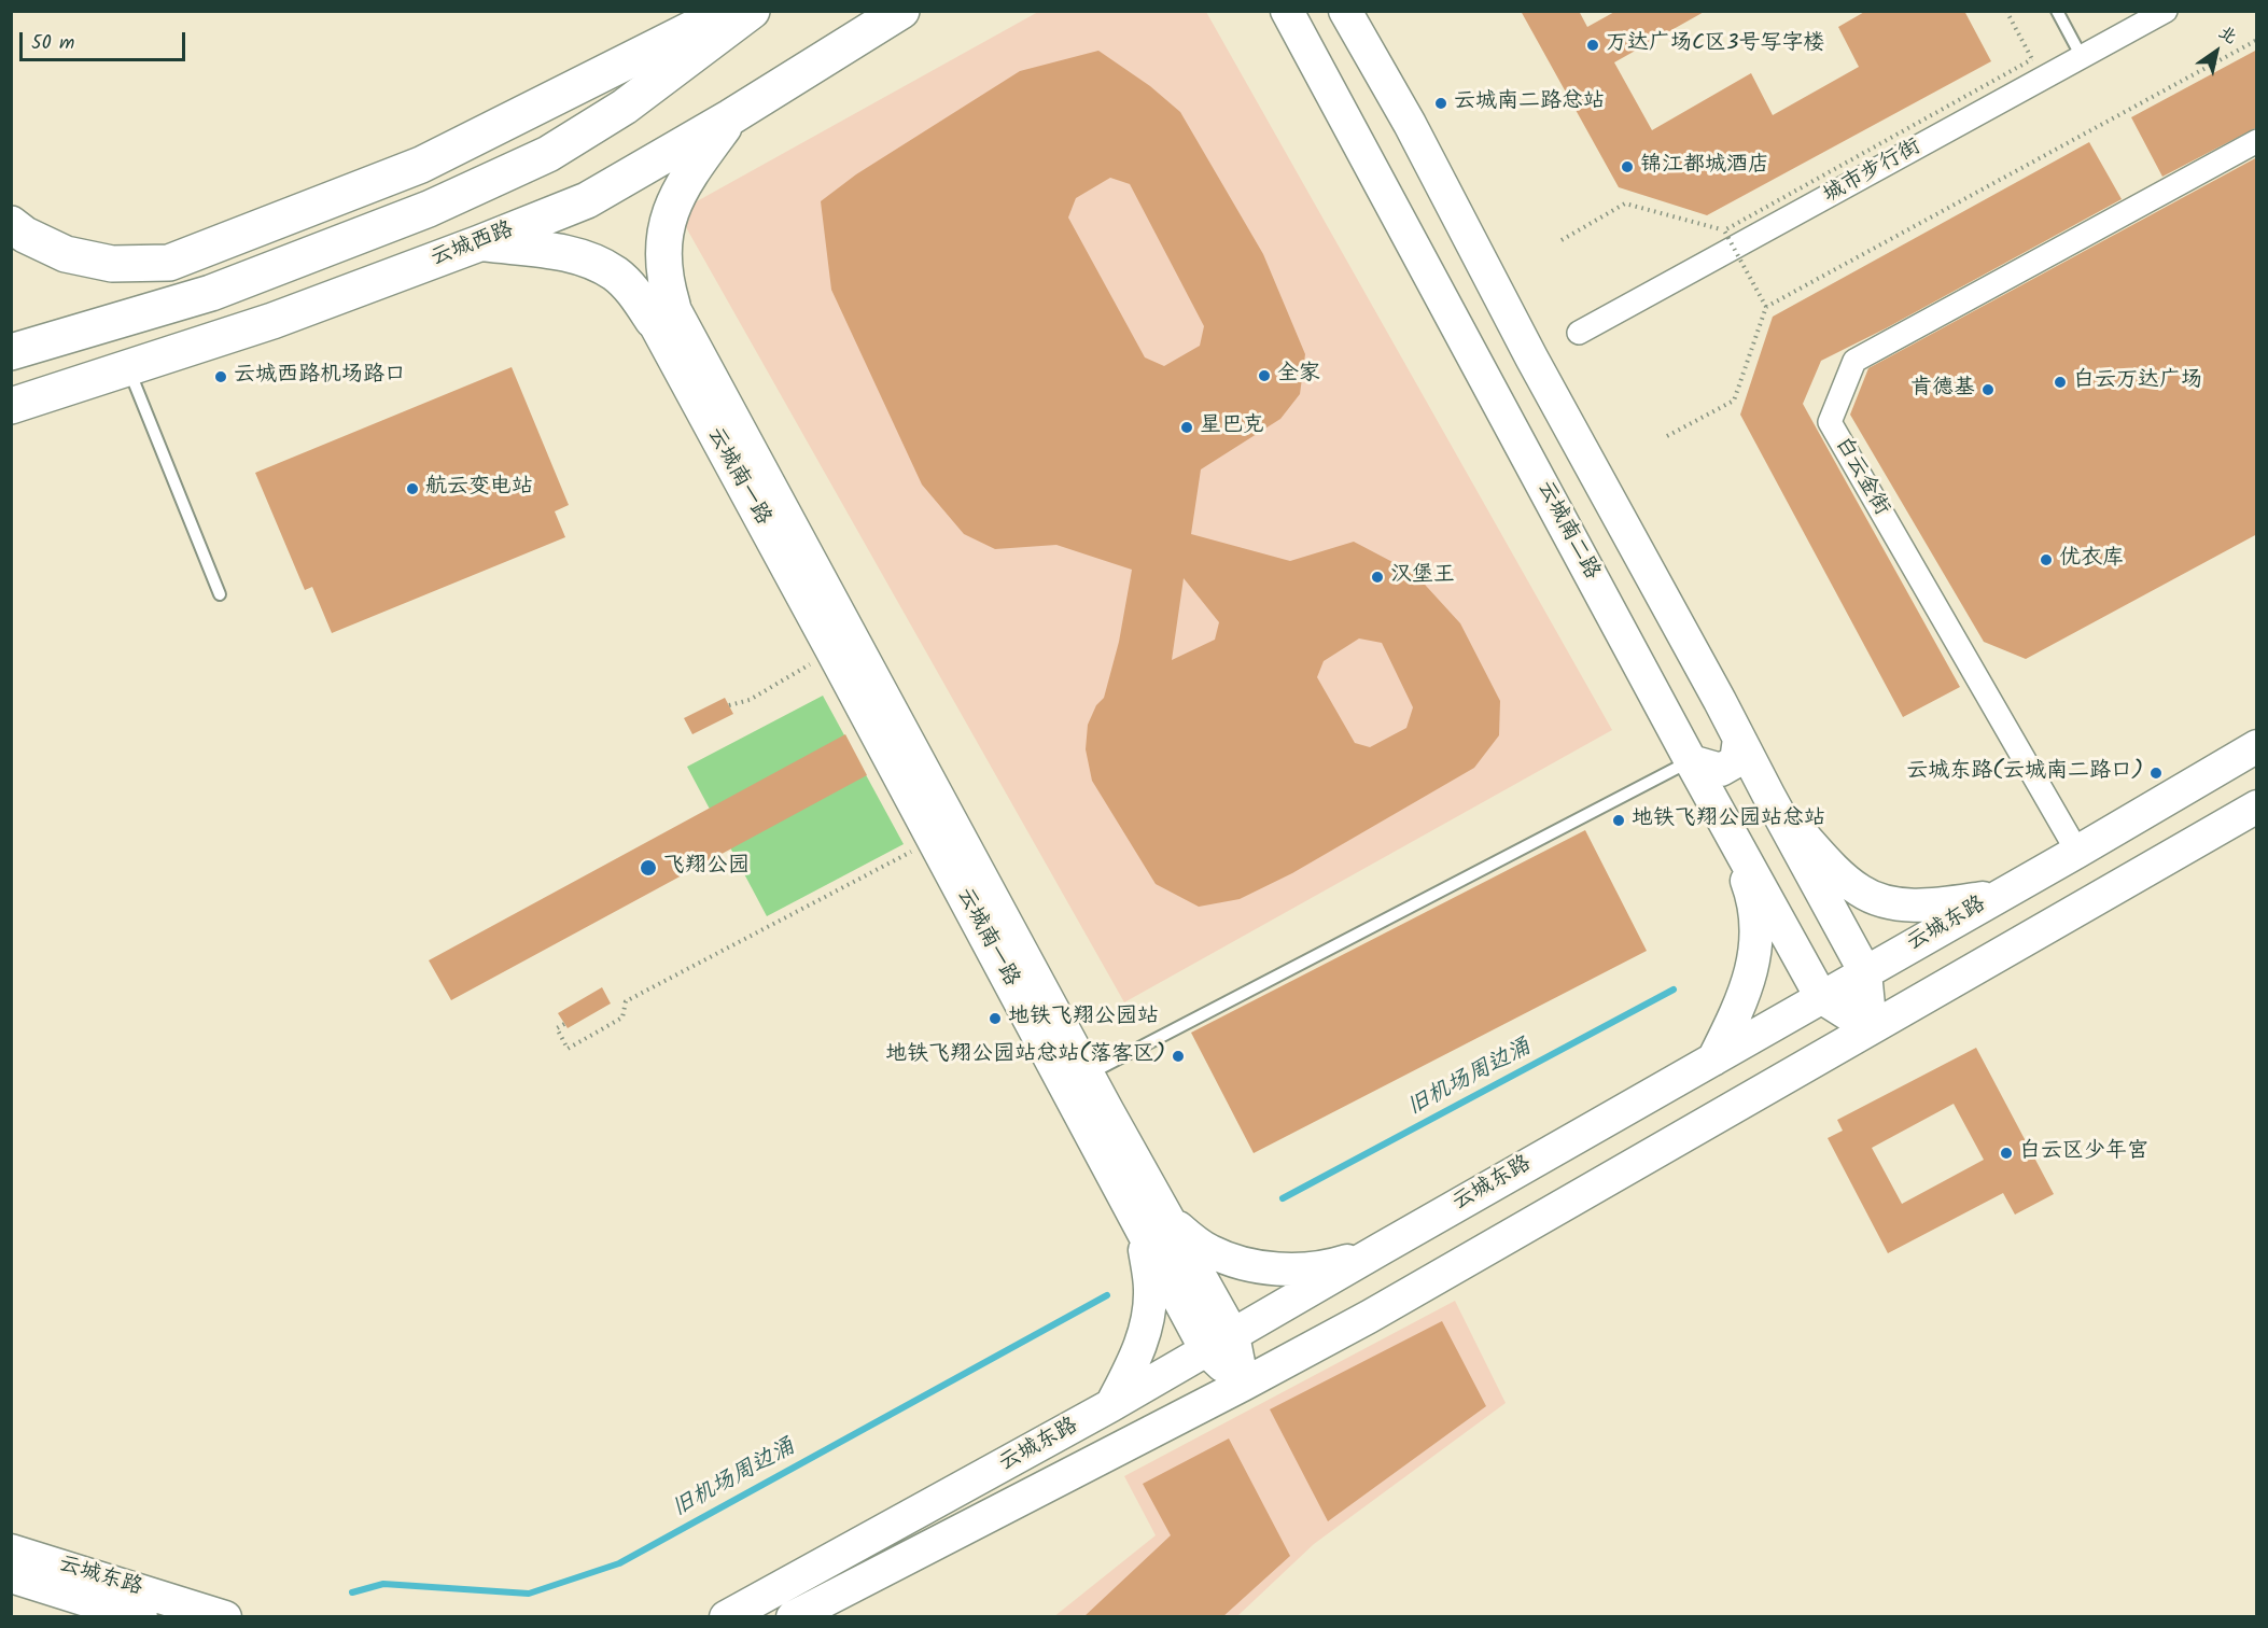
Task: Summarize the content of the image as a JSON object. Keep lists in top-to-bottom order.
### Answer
{
  "streets": {
    "main road": [
      "云城西路",
      "云城南一路",
      "云城南二路",
      "云城东路"
    ],
    "street": ["城市步行街", "白云金街"]
  },
  "crossings": [
    ["云城南一路", "云城东路"],
    ["白云金街", "云城东路"],
    ["云城南二路", "云城东路"]
  ],
  "water": ["旧机场周边涌"],
  "places": [
    "万达广场C区3号写字楼",
    "云城南二路总站",
    "锦江都城酒店",
    "全家",
    "云城西路机场路口",
    "白云万达广场",
    "肯德基",
    "星巴克",
    "航云变电站",
    "优衣库",
    "汉堡王",
    "云城东路(云城南二路口)",
    "地铁飞翔公园站总站",
    "飞翔公园",
    "地铁飞翔公园站",
    "地铁飞翔公园站总站(落客区)",
    "白云区少年宫"
  ],
  "scale_bar": "50 m",
  "north": "top right"
}
